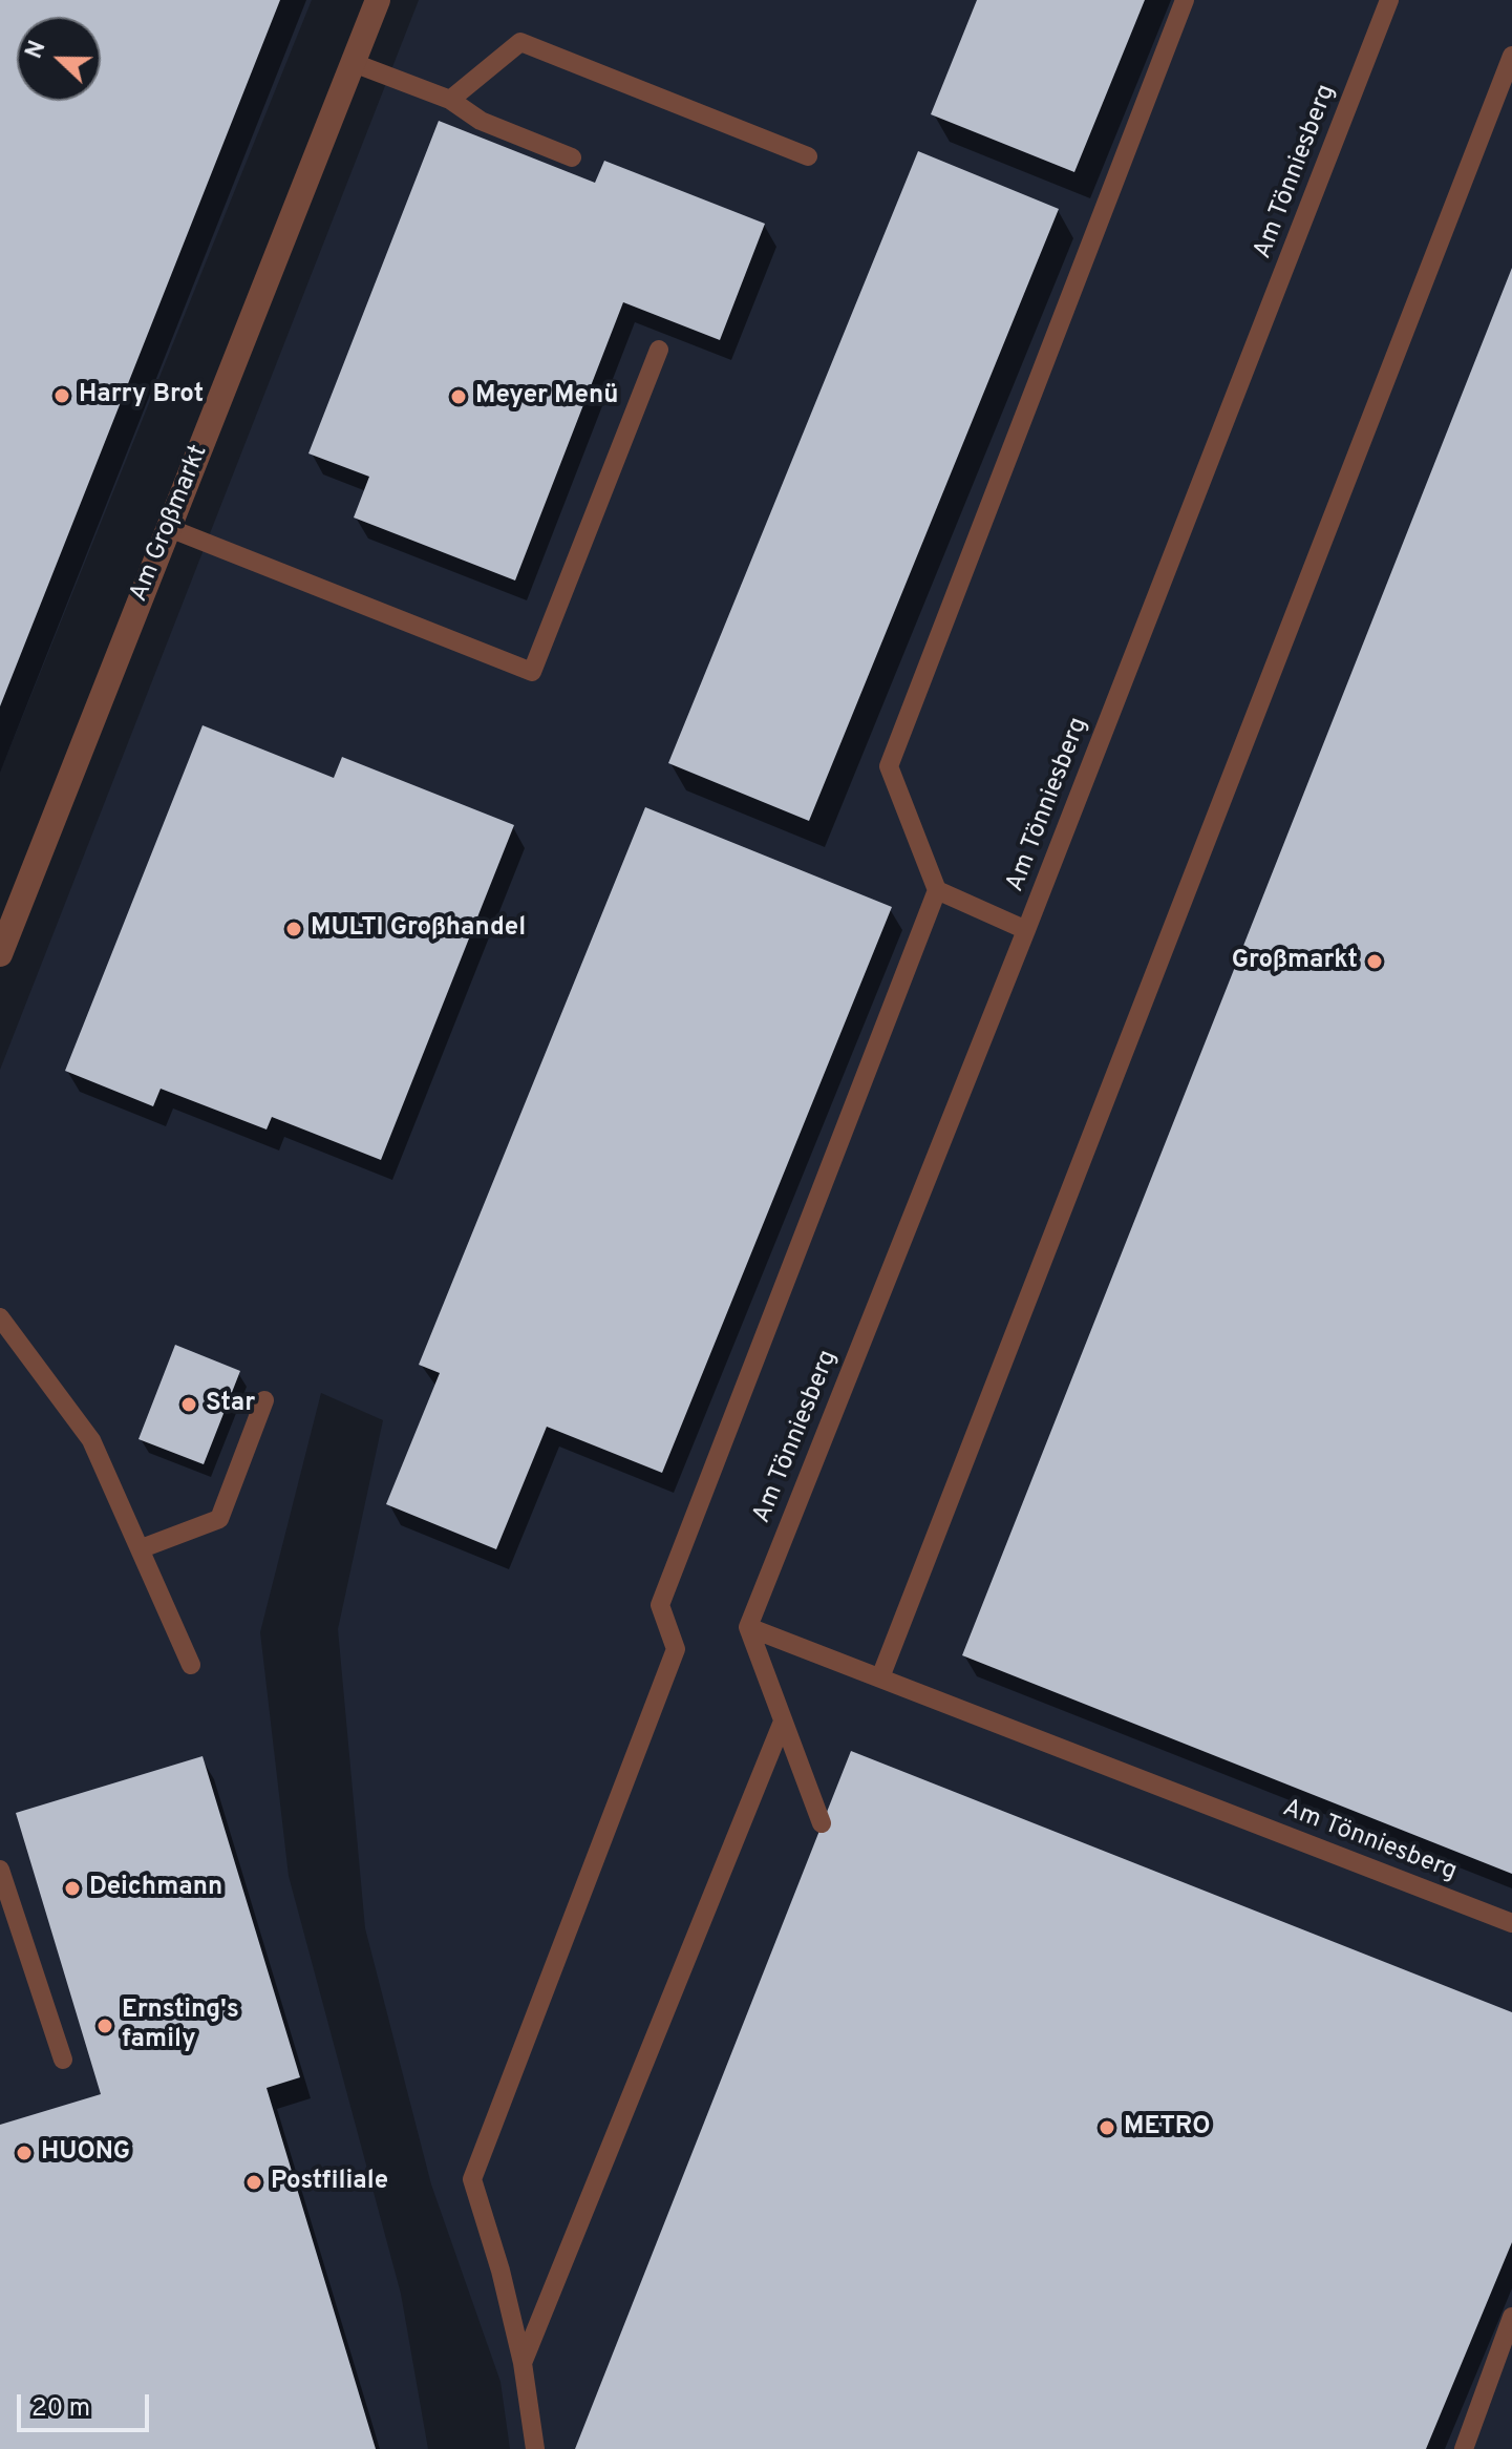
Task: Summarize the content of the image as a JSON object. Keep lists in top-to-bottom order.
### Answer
{
  "streets": {
    "street": ["Am Großmarkt"],
    "lane": ["Am Tönniesberg"]
  },
  "places": [
    "Harry Brot",
    "Meyer Menü",
    "MULTI Großhandel",
    "Großmarkt",
    "Star",
    "Deichmann",
    "Ernsting's family",
    "METRO",
    "HUONG",
    "Postfiliale"
  ],
  "scale_bar": "20 m",
  "north": "left"
}
